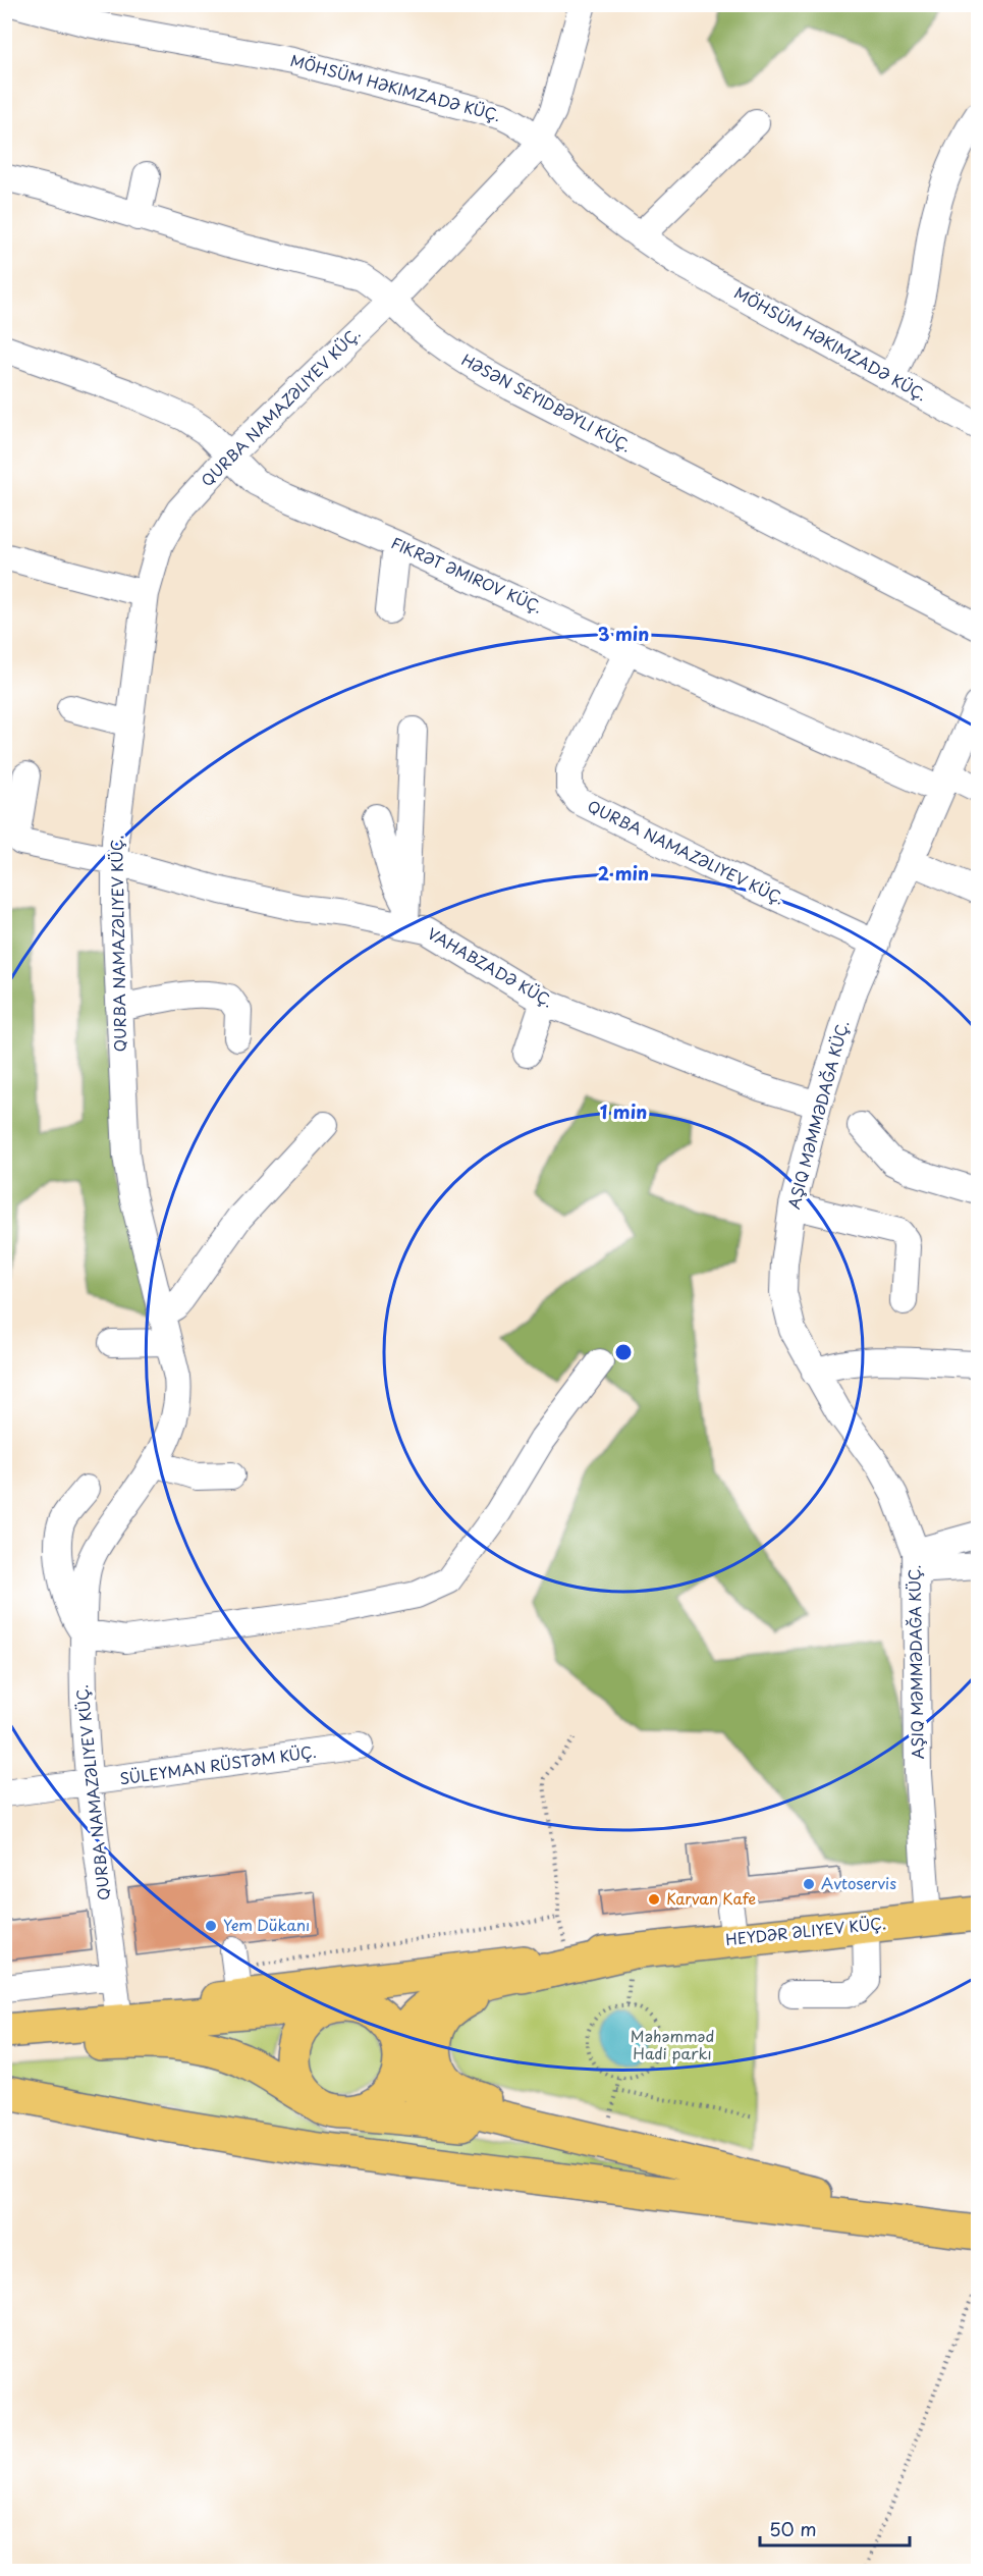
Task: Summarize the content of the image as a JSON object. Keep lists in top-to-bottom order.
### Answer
{
  "streets": {
    "main road": ["HEYDƏR ƏLIYEV KÜÇ."],
    "street": [
      "MÖHSÜM HƏKIMZADƏ KÜÇ.",
      "HƏSƏN SEYIDBƏYLI KÜÇ.",
      "QURBA NAMAZƏLIYEV KÜÇ.",
      "FIKRƏT ƏMIROV KÜÇ.",
      "VAHABZADƏ KÜÇ.",
      "SÜLEYMAN RÜSTƏM KÜÇ."
    ]
  },
  "crossings": [
    ["MÖHSÜM HƏKIMZADƏ KÜÇ.", "QURBA NAMAZƏLIYEV KÜÇ."],
    ["HƏSƏN SEYIDBƏYLI KÜÇ.", "QURBA NAMAZƏLIYEV KÜÇ."],
    ["QURBA NAMAZƏLIYEV KÜÇ.", "FIKRƏT ƏMIROV KÜÇ."],
    ["QURBA NAMAZƏLIYEV KÜÇ.", "VAHABZADƏ KÜÇ."],
    ["QURBA NAMAZƏLIYEV KÜÇ.", "SÜLEYMAN RÜSTƏM KÜÇ."]
  ],
  "parks": ["Məhəmməd Hadi parkı"],
  "places": ["Avtoservis", "Karvan Kafe", "Yem Dükanı"],
  "scale_bar": "50 m",
  "rings": ["3 min", "2 min", "1 min"]
}
